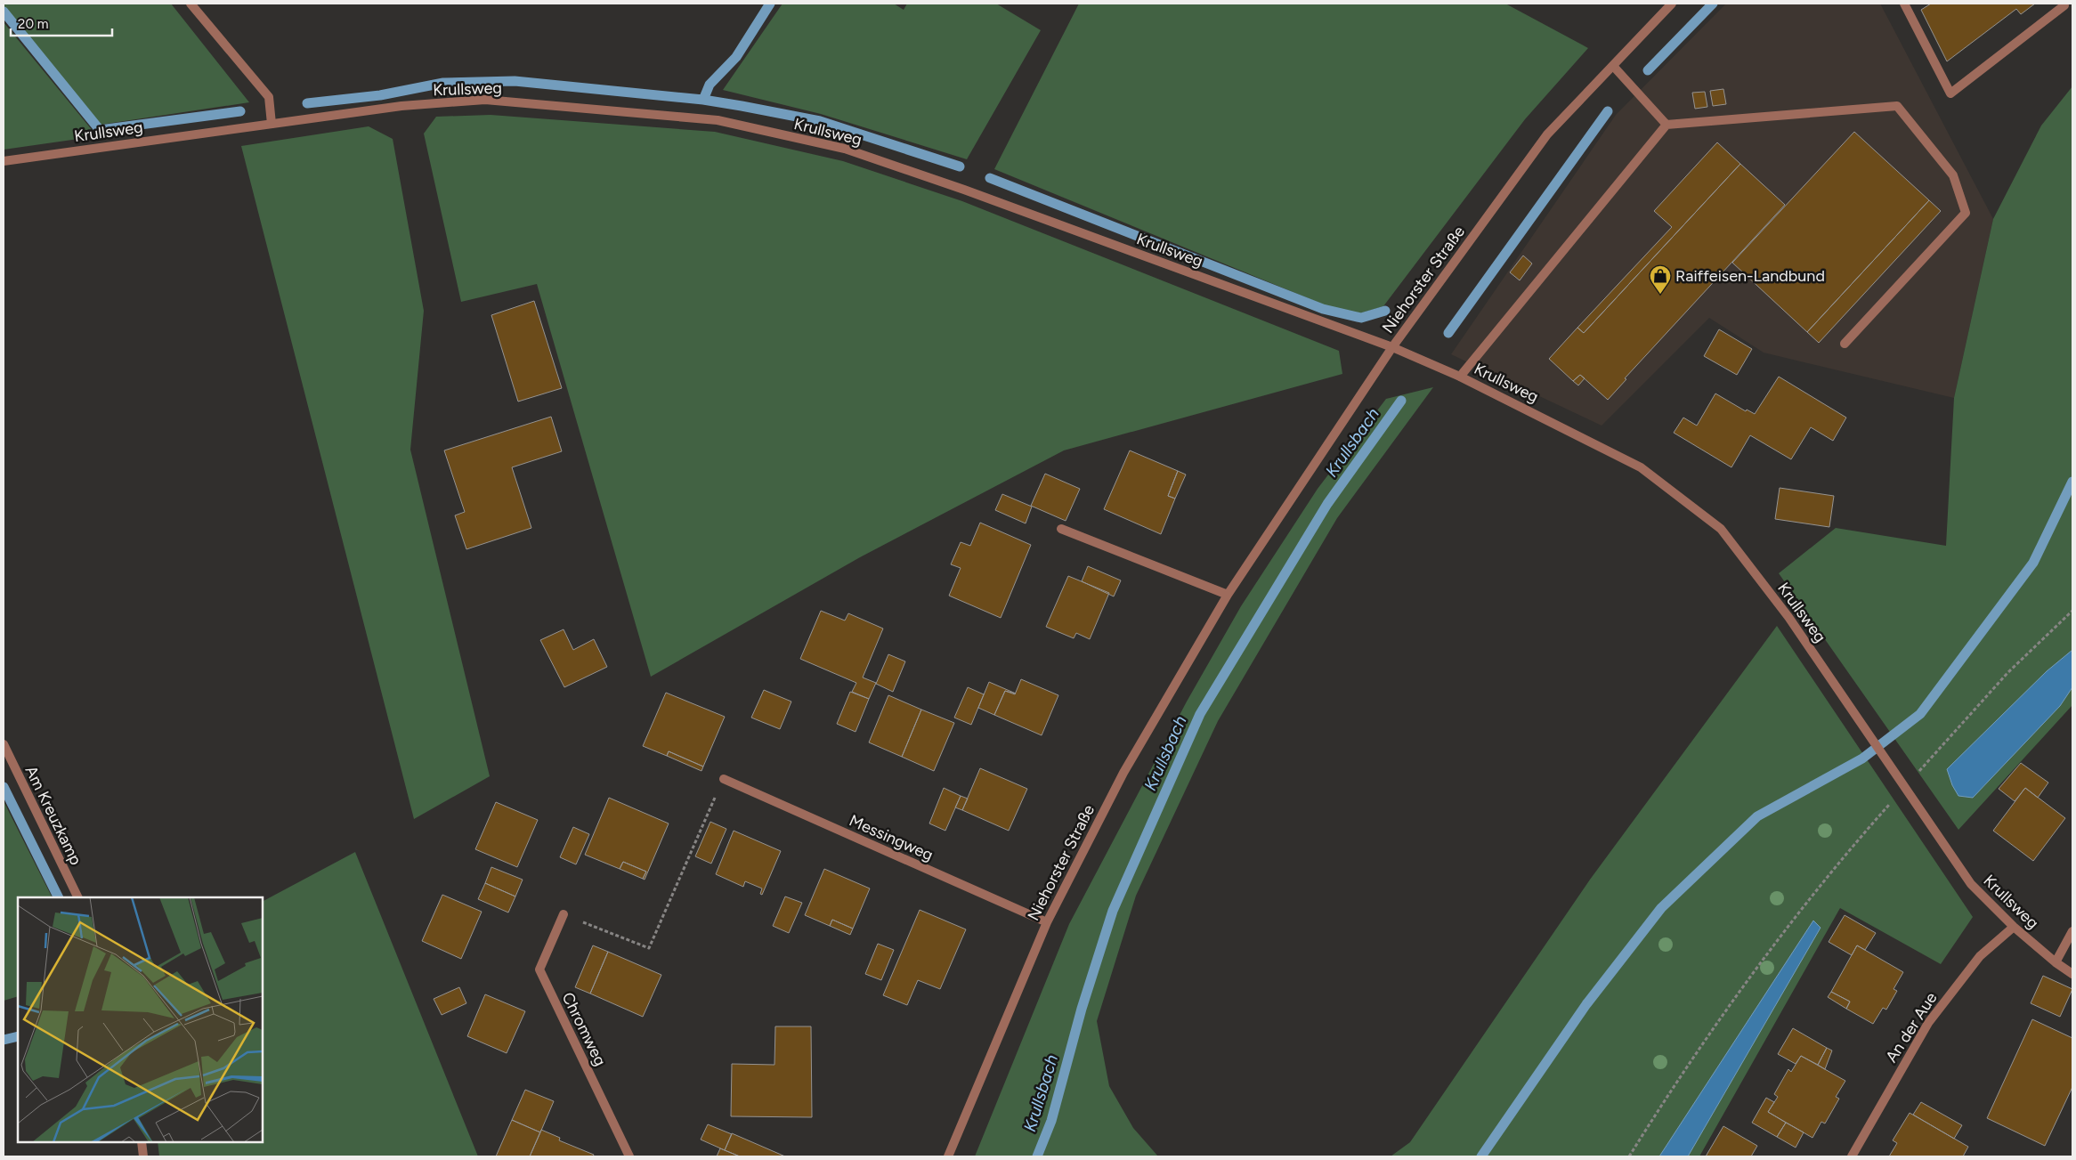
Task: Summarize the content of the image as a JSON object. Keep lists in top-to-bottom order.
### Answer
{
  "streets": {
    "street": [
      "Krullsweg",
      "Niehorster Straße",
      "Am Kreuzkamp",
      "Messingweg",
      "An der Aue",
      "Chromweg"
    ]
  },
  "crossings": [
    ["Krullsweg", "Niehorster Straße"],
    ["Krullsweg", "An der Aue"],
    ["Niehorster Straße", "Messingweg"]
  ],
  "water": ["Krullsbach"],
  "places": {
    "shop": ["Raiffeisen-Landbund"]
  },
  "scale_bar": "20 m"
}
